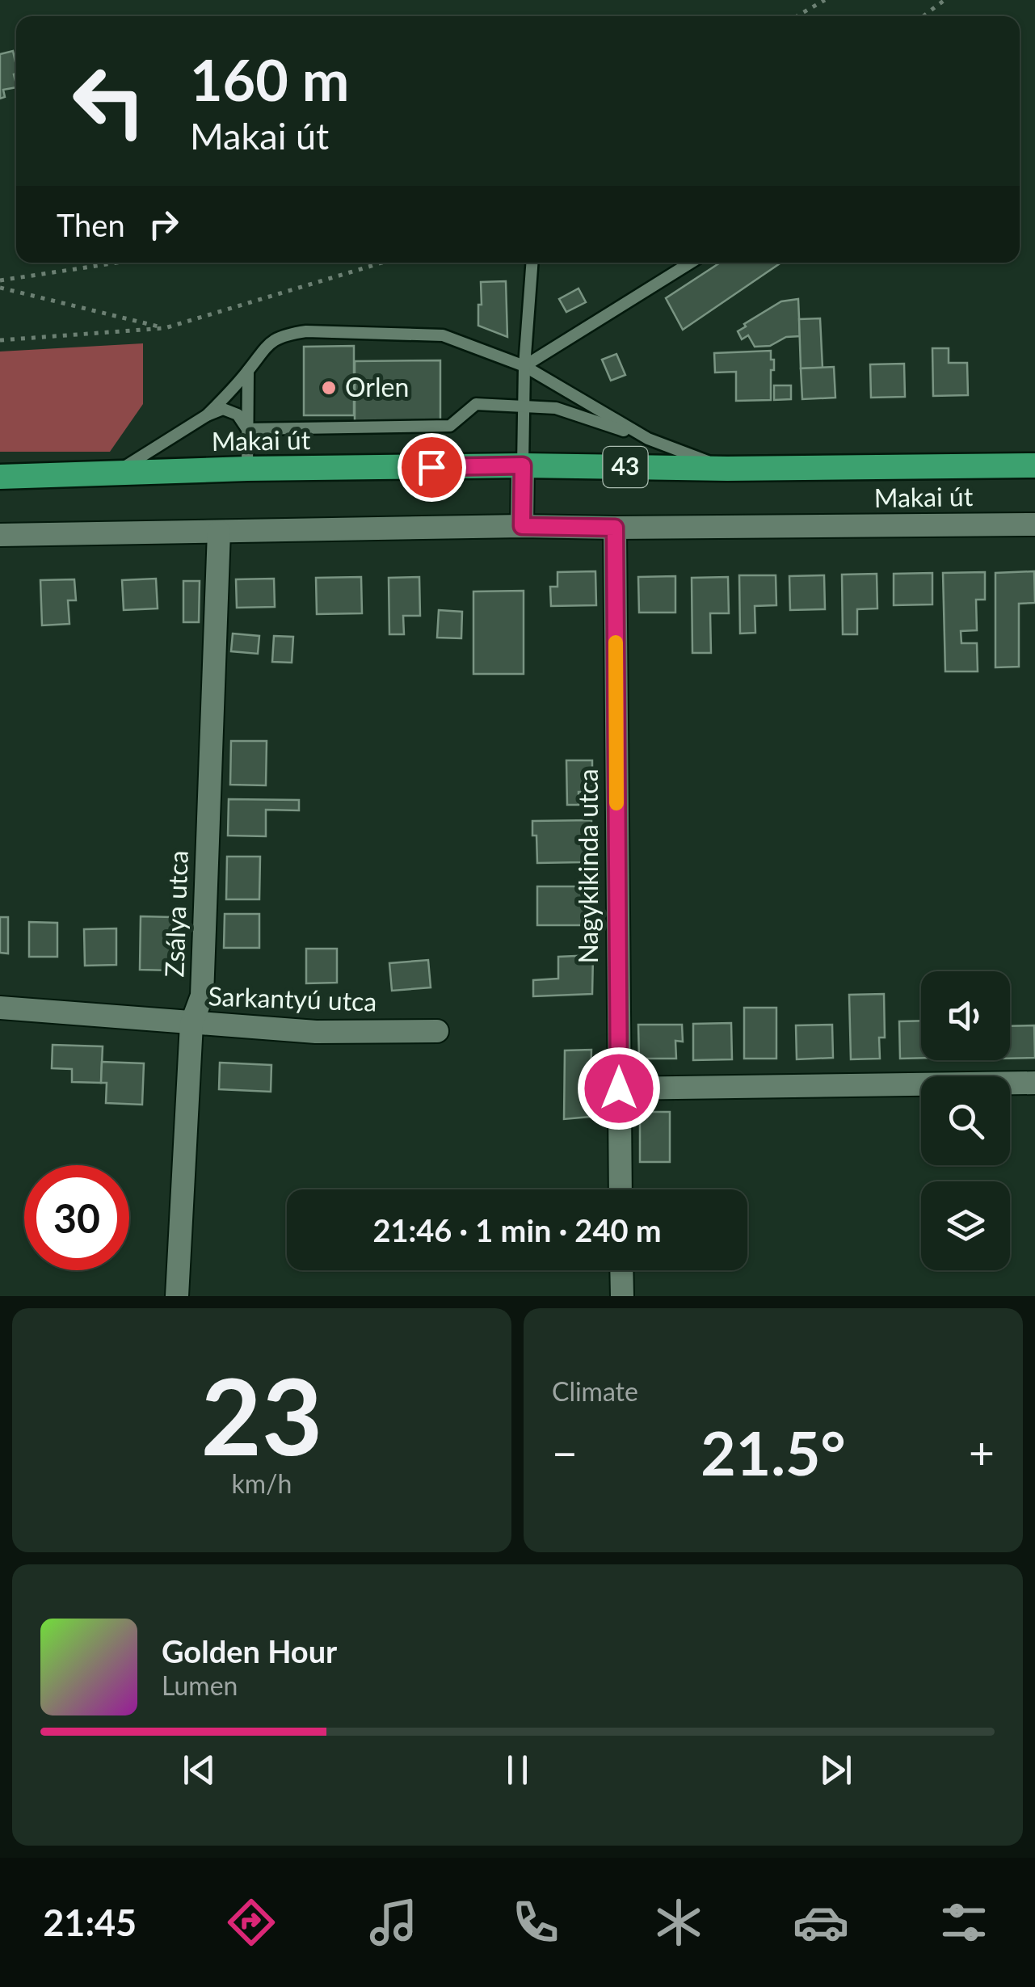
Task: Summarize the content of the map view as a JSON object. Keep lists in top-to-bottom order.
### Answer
{
  "streets": {
    "main road": ["Makai út", "43"],
    "street": ["Nagykikinda utca", "Zsálya utca", "Sarkantyú utca"]
  },
  "crossings": [
    ["Makai út", "Nagykikinda utca"],
    ["Makai út", "Zsálya utca"],
    ["Zsálya utca", "Sarkantyú utca"]
  ],
  "places": ["Orlen"],
  "page": {
    "turn": ["160 m", "Makai út"],
    "then": "Then",
    "limit": "30",
    "trip": "21:46 · 1 min · 240 m",
    "tile": [
      ["23", "km/h"],
      "Climate"
    ],
    "heat": ["−", "21.5°", "+"],
    "song": ["Golden Hour", "Lumen"],
    "tabs": "21:45"
  }
}
